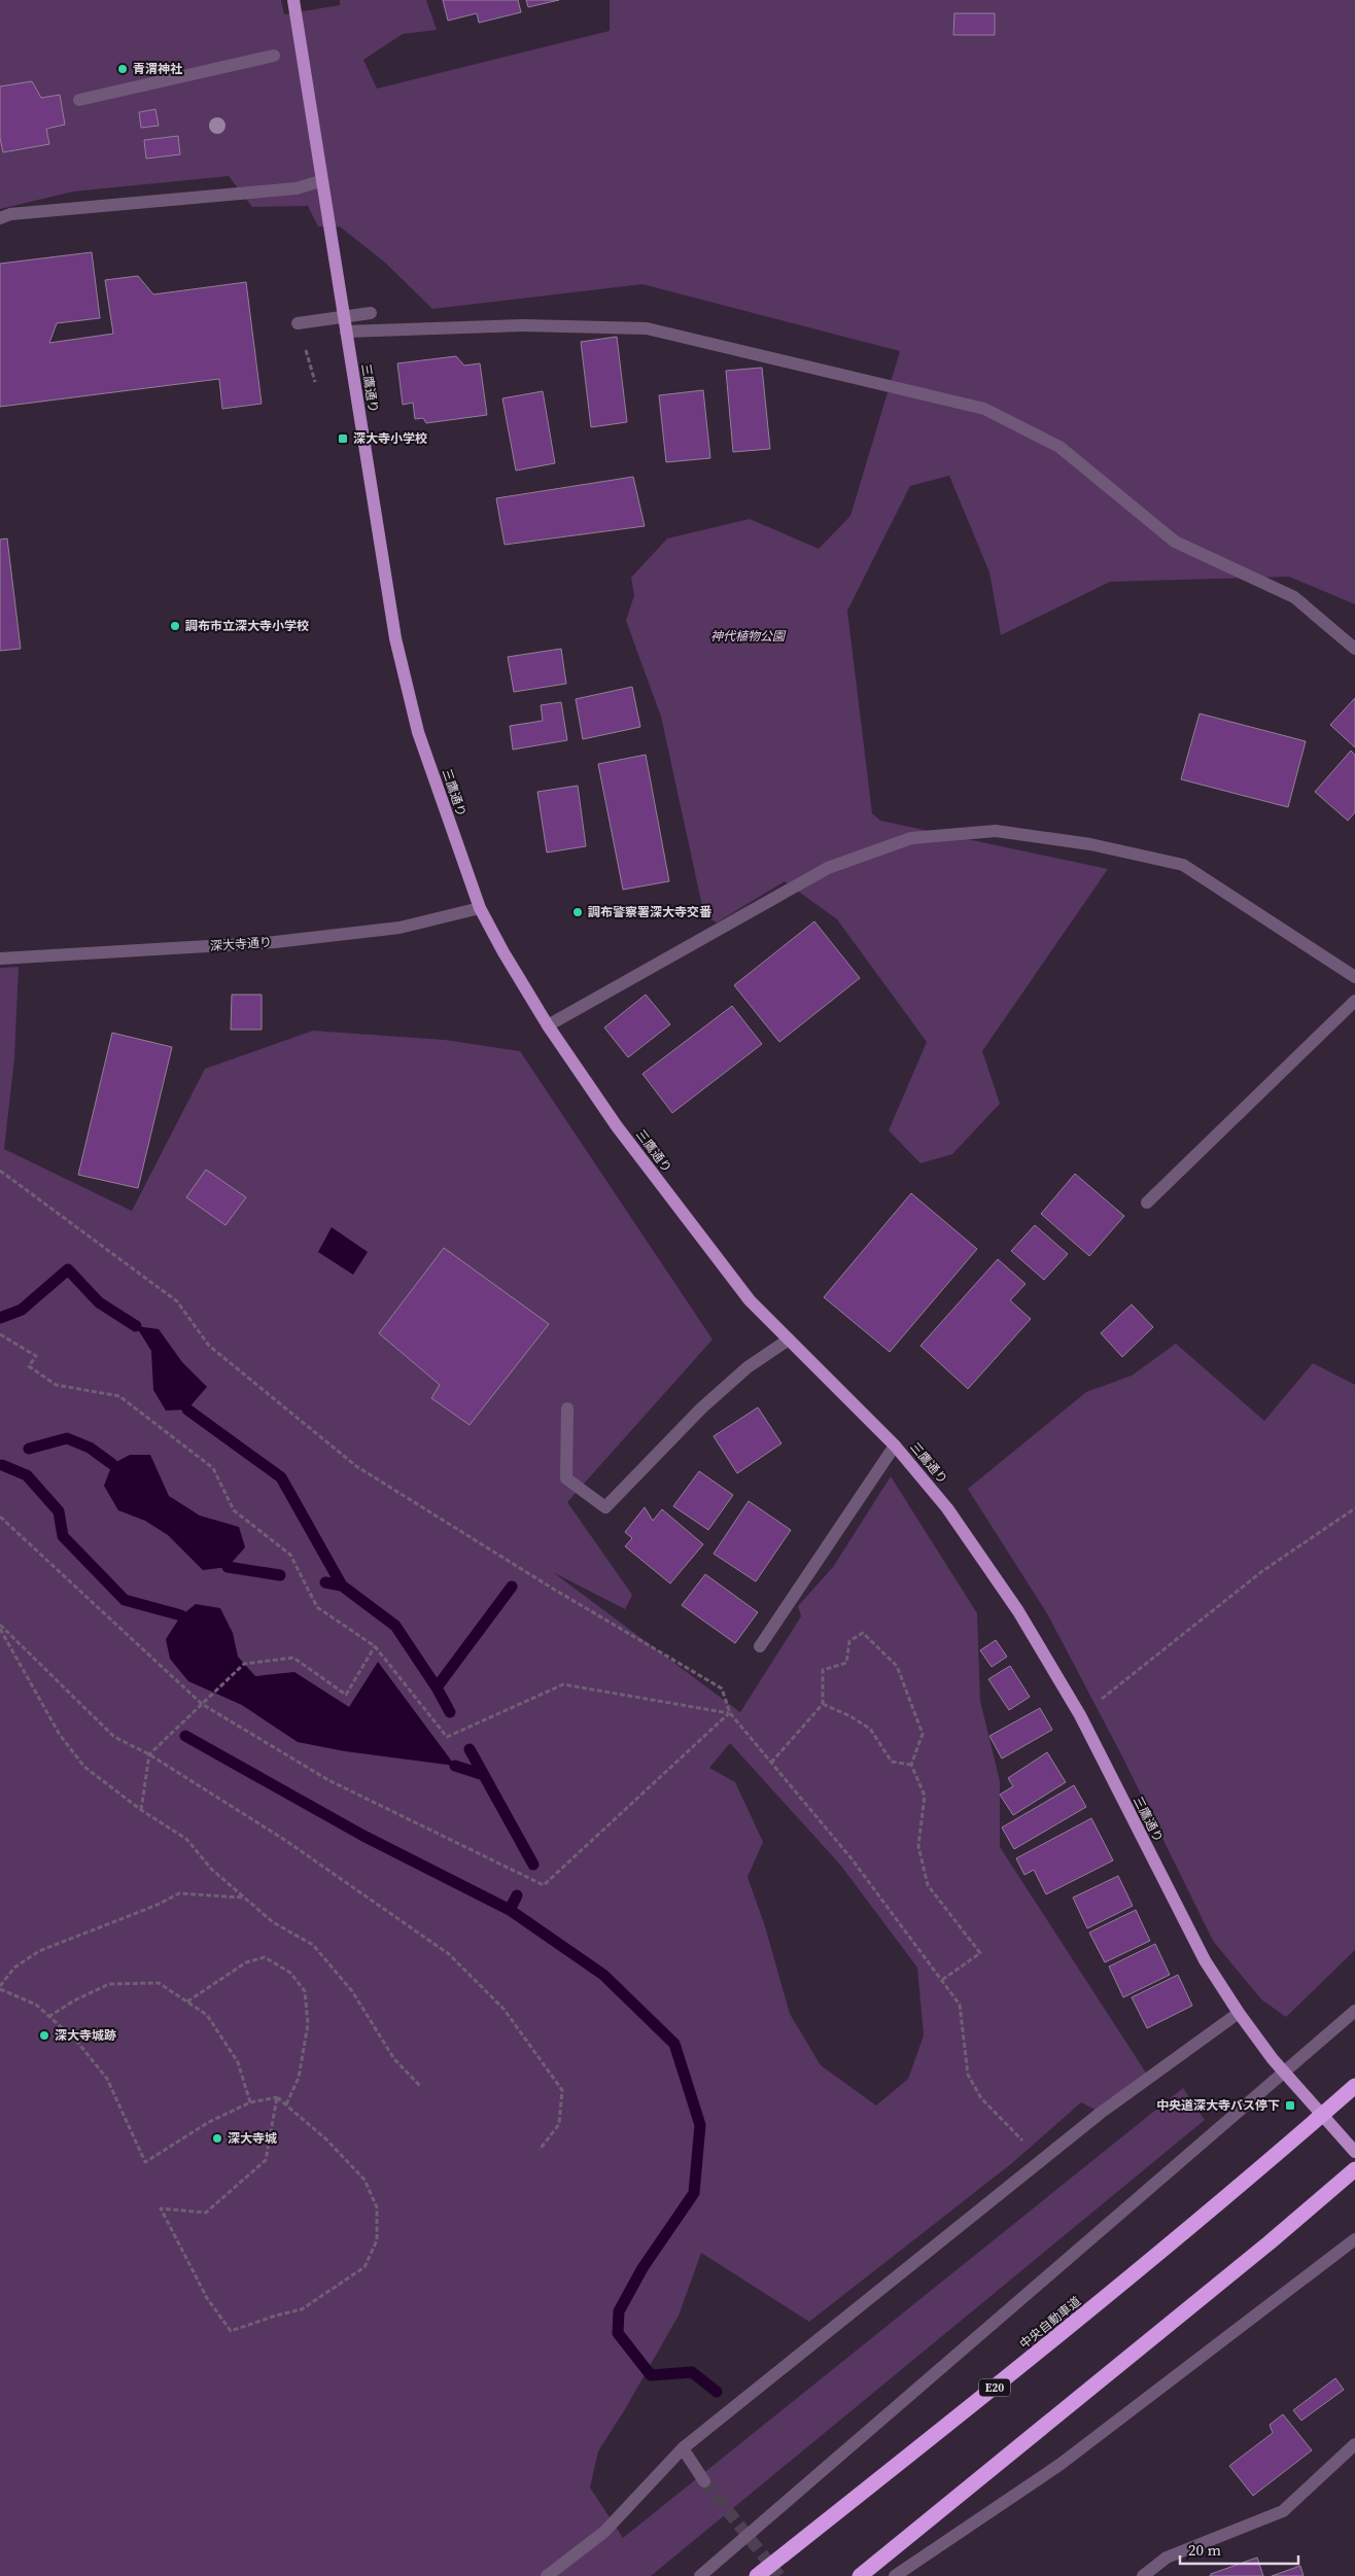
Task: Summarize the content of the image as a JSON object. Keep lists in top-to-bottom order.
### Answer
{
  "streets": {
    "highway": ["中央自動車道", "E20"],
    "main road": ["三鷹通り"],
    "street": ["深大寺通り"]
  },
  "crossings": [
    ["三鷹通り", "深大寺通り"]
  ],
  "parks": ["神代植物公園"],
  "places": {
    "other": [
      "青渭神社",
      "調布市立深大寺小学校",
      "調布警察署深大寺交番",
      "深大寺城跡",
      "深大寺城"
    ],
    "transit": ["深大寺小学校", "中央道深大寺バス停下"]
  },
  "scale_bar": "20 m"
}
